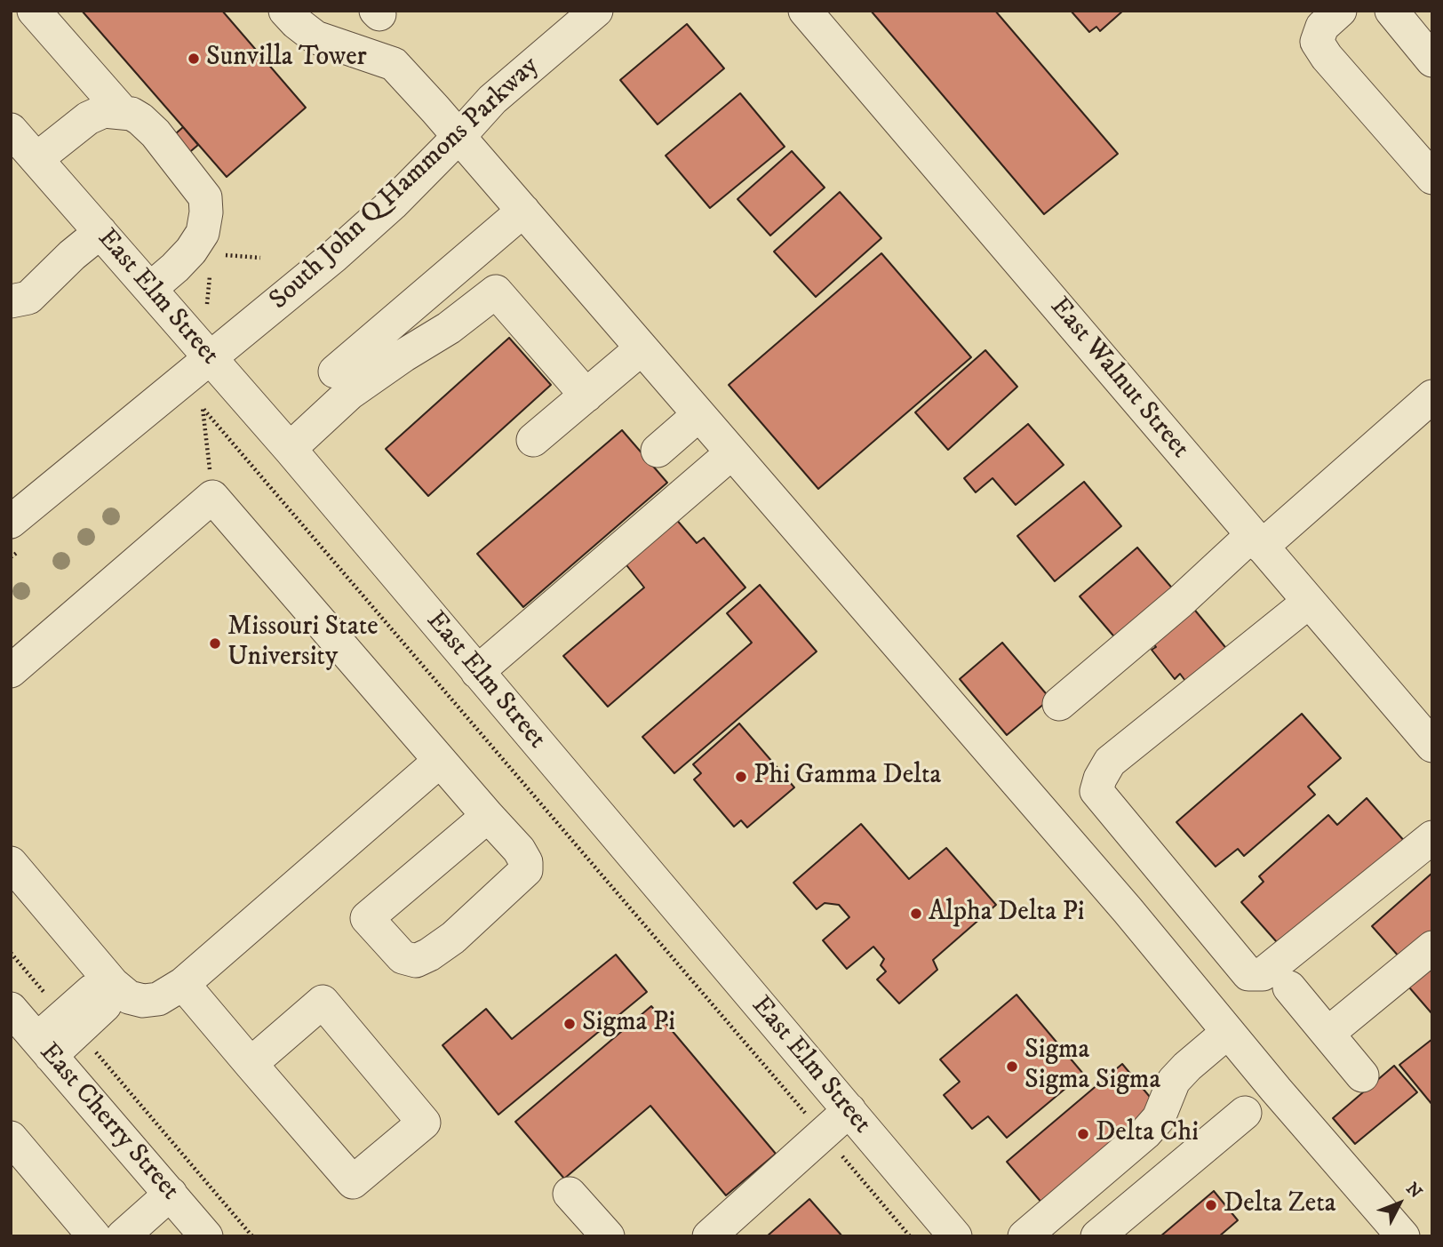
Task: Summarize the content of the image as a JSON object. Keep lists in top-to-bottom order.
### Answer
{
  "streets": {
    "street": [
      "South John Q Hammons Parkway",
      "East Elm Street",
      "East Walnut Street",
      "East Cherry Street"
    ]
  },
  "crossings": [
    ["South John Q Hammons Parkway", "East Elm Street"]
  ],
  "places": [
    "Sunvilla Tower",
    "Missouri State University",
    "Phi Gamma Delta",
    "Alpha Delta Pi",
    "Sigma Pi",
    "Sigma Sigma Sigma",
    "Delta Chi",
    "Delta Zeta"
  ],
  "north": "top right"
}
